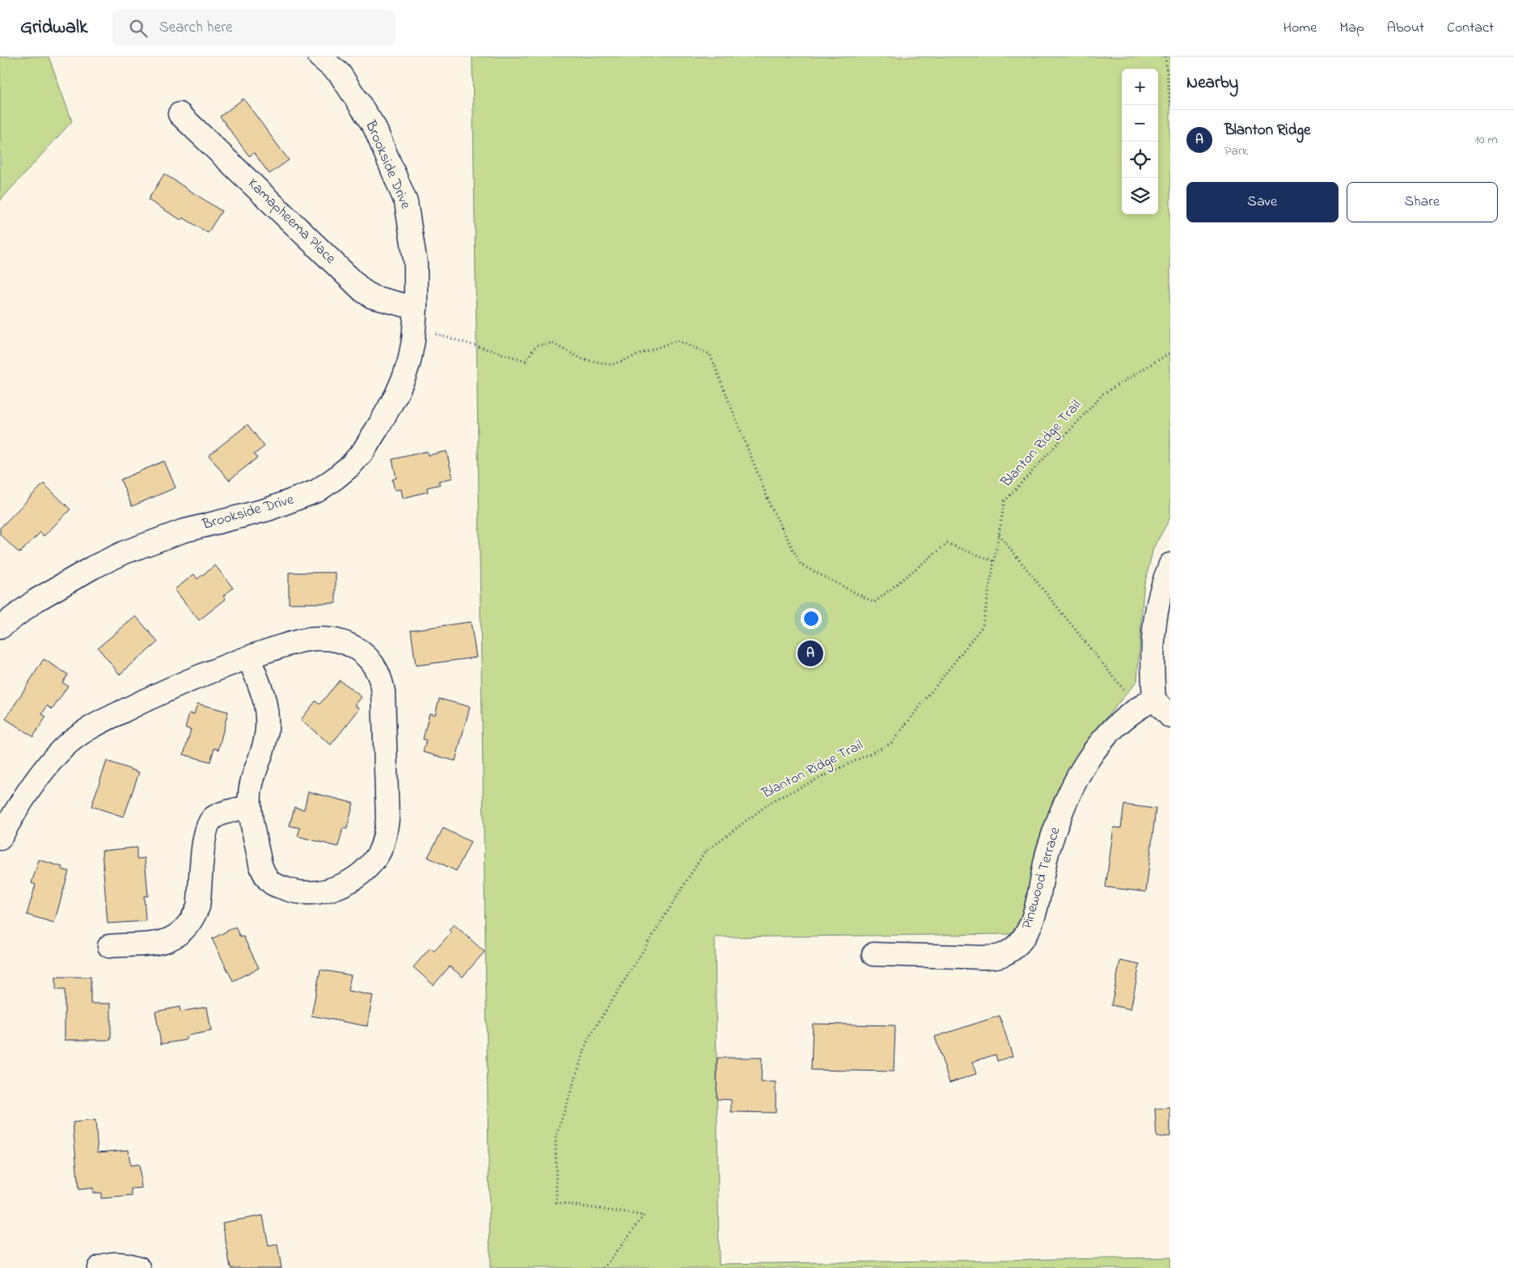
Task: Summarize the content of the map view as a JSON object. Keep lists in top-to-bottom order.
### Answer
{
  "streets": {
    "street": ["Brookside Drive", "Kamapheema Place", "Pinewood Terrace"],
    "path": ["Blanton Ridge Trail"]
  },
  "crossings": [
    ["Brookside Drive", "Kamapheema Place"]
  ],
  "page": {
    "header": "Gridwalk",
    "search": "Search here",
    "nav": [
      "Home",
      "Map",
      "About",
      "Contact"
    ],
    "heading": "Nearby",
    "map_buttons": ["+", "−"],
    "list": [
      {
        "mark": "A",
        "name": "Blanton Ridge",
        "note": "Park",
        "value": "10 m"
      }
    ],
    "buttons": ["Save", "Share"],
    "pins": "A"
  }
}
